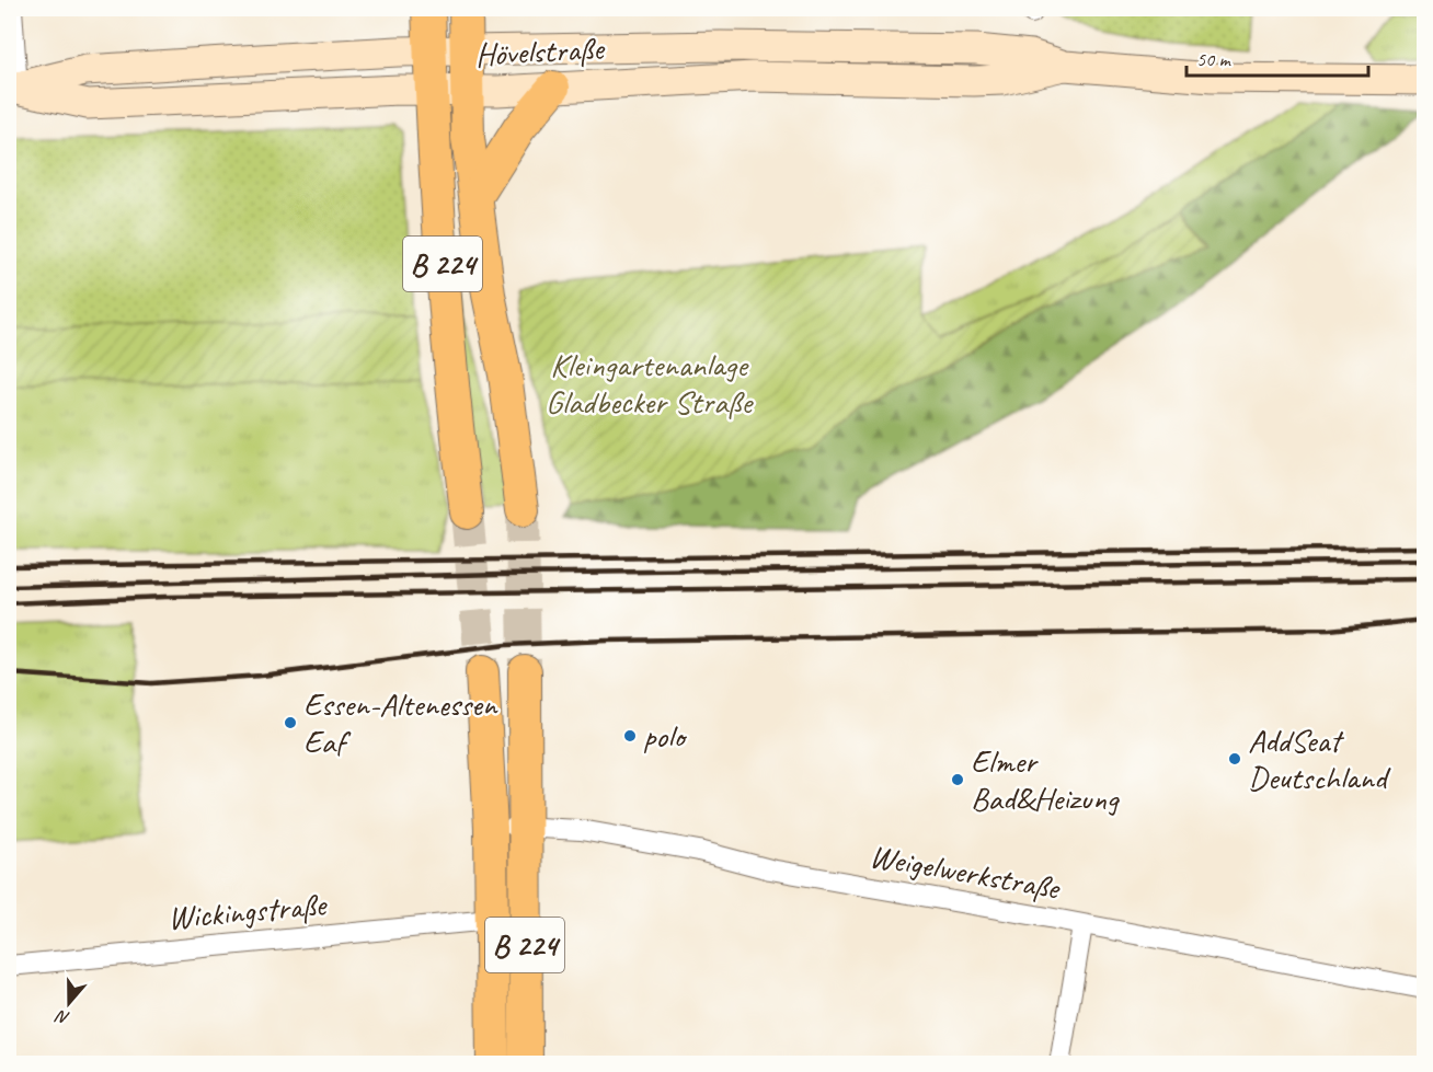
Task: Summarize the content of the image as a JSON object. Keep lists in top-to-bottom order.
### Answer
{
  "streets": {
    "main road": ["Hövelstraße", "B 224"],
    "street": ["Weigelwerkstraße", "Wickingstraße"]
  },
  "crossings": [
    ["Hövelstraße", "B 224"],
    ["B 224", "Weigelwerkstraße"],
    ["B 224", "Wickingstraße"]
  ],
  "parks": ["Kleingartenanlage Gladbecker Straße"],
  "places": [
    "Essen-Altenessen Eaf",
    "polo",
    "AddSeat Deutschland",
    "Elmer Bad&Heizung"
  ],
  "scale_bar": "50 m",
  "north": "bottom"
}
